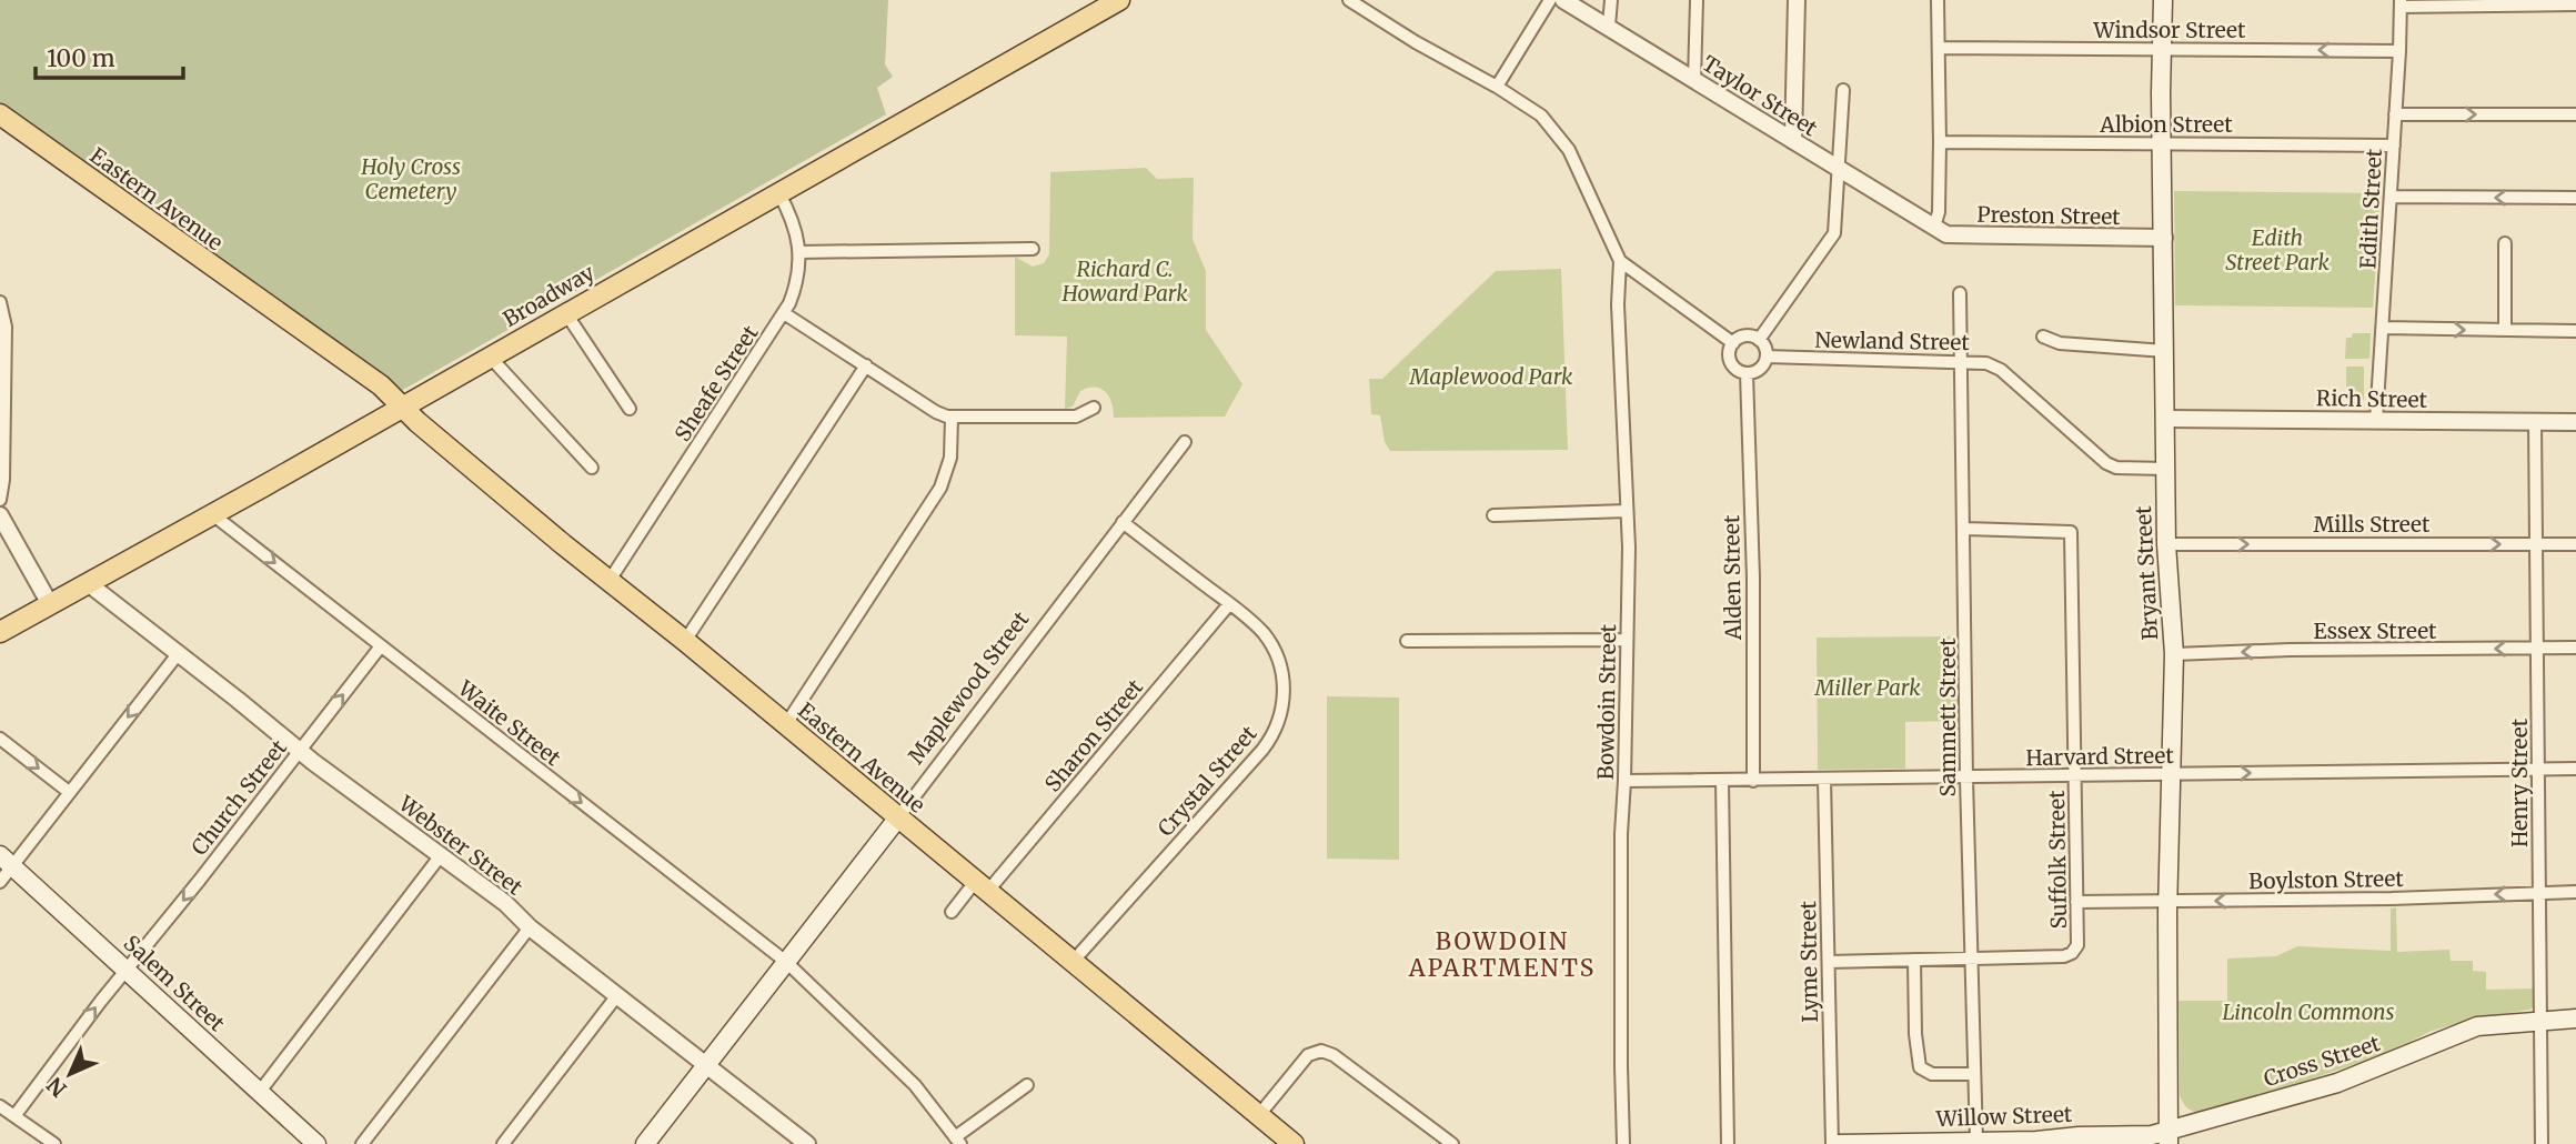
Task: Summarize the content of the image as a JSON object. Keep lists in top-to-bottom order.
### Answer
{
  "streets": {
    "main road": [
      "Eastern Avenue",
      "Broadway",
      "Bryant Street",
      "Maplewood Street",
      "Salem Street",
      "Cross Street",
      "Willow Street"
    ],
    "street": [
      "Windsor Street",
      "Taylor Street",
      "Albion Street",
      "Edith Street",
      "Preston Street",
      "Newland Street",
      "Sheafe Street",
      "Rich Street",
      "Mills Street",
      "Alden Street",
      "Essex Street",
      "Bowdoin Street",
      "Sammett Street",
      "Waite Street",
      "Sharon Street",
      "Harvard Street",
      "Crystal Street",
      "Henry Street",
      "Church Street",
      "Webster Street",
      "Suffolk Street",
      "Boylston Street",
      "Lyme Street"
    ]
  },
  "crossings": [
    ["Windsor Street", "Edith Street"],
    ["Windsor Street", "Bryant Street"],
    ["Taylor Street", "Preston Street"],
    ["Albion Street", "Edith Street"],
    ["Albion Street", "Bryant Street"],
    ["Eastern Avenue", "Broadway"],
    ["Eastern Avenue", "Sheafe Street"],
    ["Eastern Avenue", "Maplewood Street"],
    ["Eastern Avenue", "Sharon Street"],
    ["Eastern Avenue", "Crystal Street"],
    ["Edith Street", "Rich Street"],
    ["Preston Street", "Bryant Street"],
    ["Broadway", "Sheafe Street"],
    ["Broadway", "Waite Street"],
    ["Broadway", "Webster Street"],
    ["Newland Street", "Bryant Street"],
    ["Newland Street", "Alden Street"],
    ["Newland Street", "Sammett Street"],
    ["Rich Street", "Bryant Street"],
    ["Rich Street", "Henry Street"],
    ["Mills Street", "Bryant Street"],
    ["Mills Street", "Henry Street"],
    ["Bryant Street", "Essex Street"],
    ["Bryant Street", "Harvard Street"],
    ["Bryant Street", "Boylston Street"],
    ["Bryant Street", "Cross Street"],
    ["Bryant Street", "Willow Street"],
    ["Alden Street", "Harvard Street"],
    ["Essex Street", "Henry Street"],
    ["Maplewood Street", "Waite Street"],
    ["Maplewood Street", "Crystal Street"],
    ["Maplewood Street", "Webster Street"],
    ["Bowdoin Street", "Harvard Street"],
    ["Sammett Street", "Harvard Street"],
    ["Sammett Street", "Suffolk Street"],
    ["Sammett Street", "Willow Street"],
    ["Waite Street", "Church Street"],
    ["Sharon Street", "Crystal Street"],
    ["Harvard Street", "Henry Street"],
    ["Harvard Street", "Suffolk Street"],
    ["Harvard Street", "Lyme Street"],
    ["Henry Street", "Boylston Street"],
    ["Henry Street", "Cross Street"],
    ["Church Street", "Webster Street"],
    ["Church Street", "Salem Street"],
    ["Suffolk Street", "Boylston Street"],
    ["Suffolk Street", "Lyme Street"],
    ["Lyme Street", "Willow Street"],
    ["Cross Street", "Willow Street"]
  ],
  "one_way": [
    "Windsor Street",
    "Mills Street",
    "Essex Street",
    "Waite Street",
    "Harvard Street",
    "Boylston Street"
  ],
  "districts": ["BOWDOIN APARTMENTS"],
  "parks": [
    "Holy Cross Cemetery",
    "Edith Street Park",
    "Richard C. Howard Park",
    "Maplewood Park",
    "Miller Park",
    "Lincoln Commons"
  ],
  "scale_bar": "100 m",
  "north": "bottom left"
}
